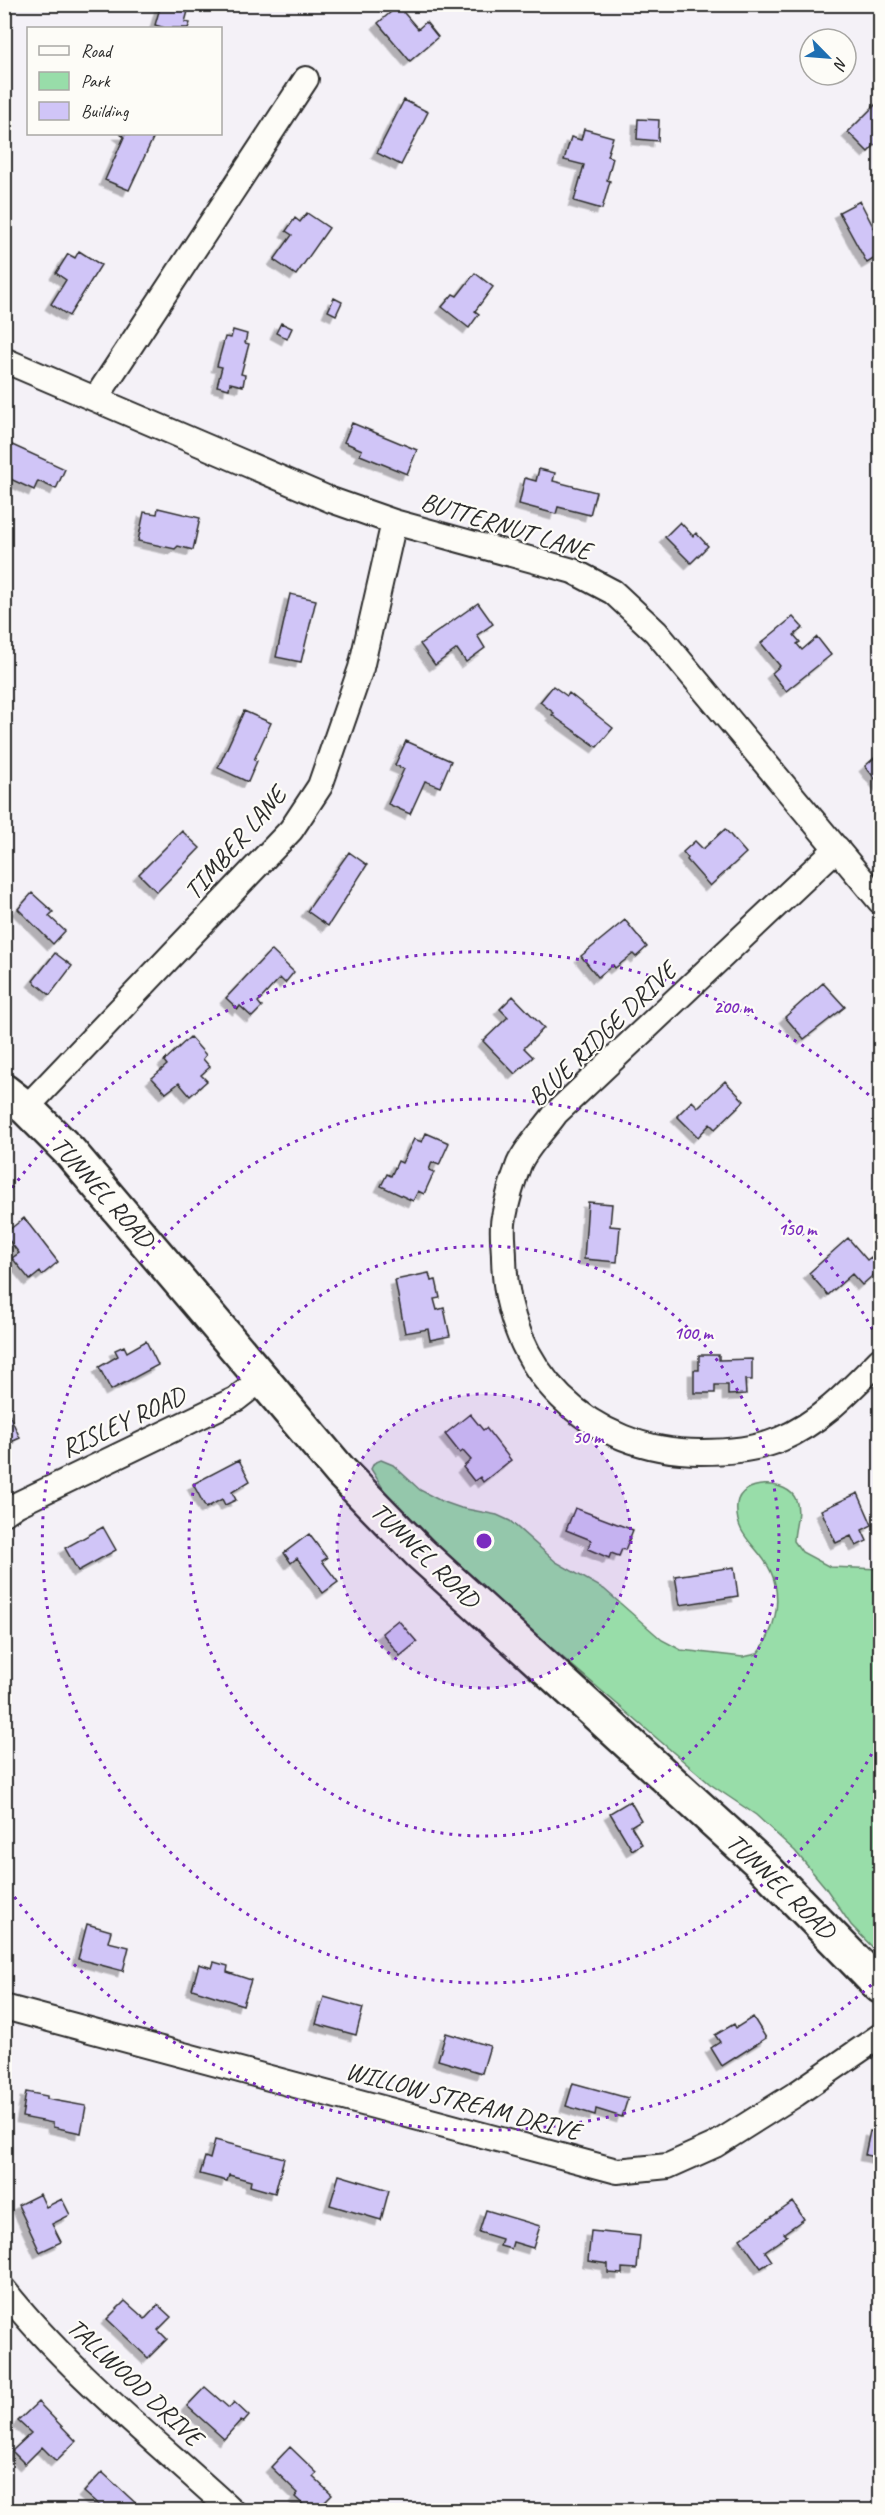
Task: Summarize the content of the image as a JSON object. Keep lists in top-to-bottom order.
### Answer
{
  "streets": {
    "main road": ["TUNNEL ROAD"],
    "street": [
      "BUTTERNUT LANE",
      "TIMBER LANE",
      "BLUE RIDGE DRIVE",
      "RISLEY ROAD",
      "WILLOW STREAM DRIVE",
      "TALLWOOD DRIVE"
    ]
  },
  "crossings": [
    ["BUTTERNUT LANE", "TIMBER LANE"],
    ["BUTTERNUT LANE", "BLUE RIDGE DRIVE"],
    ["TIMBER LANE", "TUNNEL ROAD"],
    ["TUNNEL ROAD", "RISLEY ROAD"]
  ],
  "legend": ["Road", "Park", "Building"],
  "north": "bottom right",
  "rings": [
    "200 m",
    "150 m",
    "100 m",
    "50 m"
  ]
}
